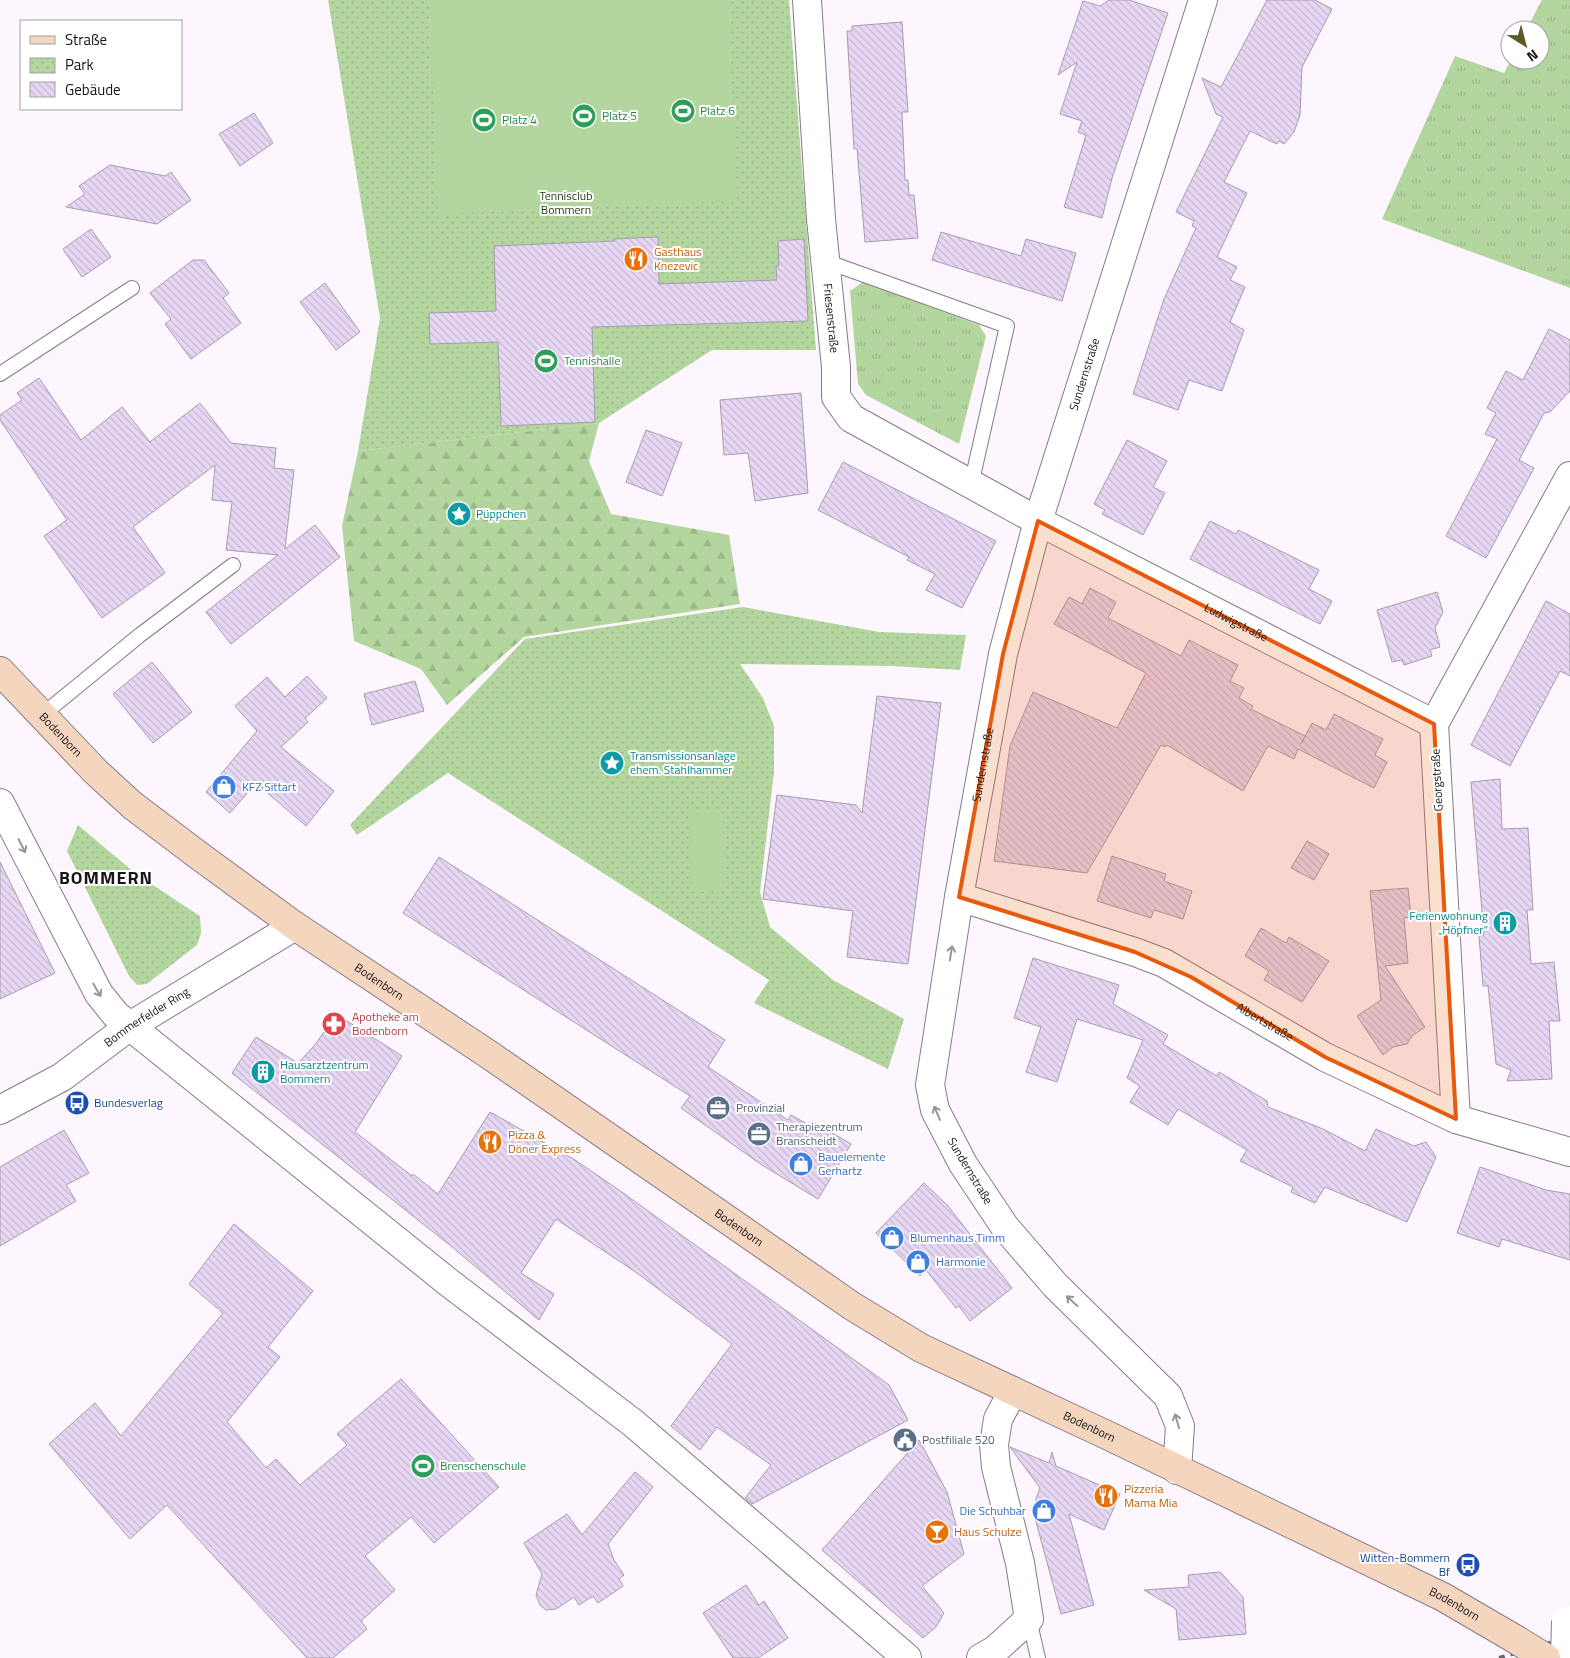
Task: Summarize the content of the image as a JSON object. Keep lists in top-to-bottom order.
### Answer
{
  "streets": {
    "main road": ["Bodenborn"],
    "street": [
      "Friesenstraße",
      "Sundernstraße",
      "Ludwigstraße",
      "Georgstraße",
      "Bommerfelder Ring",
      "Albertstraße"
    ]
  },
  "crossings": [
    ["Friesenstraße", "Sundernstraße"],
    ["Friesenstraße", "Ludwigstraße"],
    ["Sundernstraße", "Ludwigstraße"],
    ["Sundernstraße", "Bodenborn"],
    ["Sundernstraße", "Albertstraße"],
    ["Ludwigstraße", "Georgstraße"],
    ["Bodenborn", "Bommerfelder Ring"],
    ["Georgstraße", "Albertstraße"]
  ],
  "one_way": ["Sundernstraße"],
  "districts": ["BOMMERN"],
  "parks": ["Tennisclub Bommern"],
  "places": {
    "sports": [
      "Platz 6",
      "Platz 5",
      "Platz 4",
      "Tennishalle",
      "Brenschenschule"
    ],
    "restaurant": ["Gasthaus Knezevic", "Pizza & Döner Express", "Pizzeria Mama Mia"],
    "place": ["Püppchen", "Transmissionsanlage ehem. Stahlhammer"],
    "shop": [
      "KFZ Sittart",
      "Bauelemente Gerhartz",
      "Blumenhaus Timm",
      "Harmonie",
      "Die Schuhbar"
    ],
    "building": ["Ferienwohnung „Höpfner“", "Hausarztzentrum Bommern"],
    "pharmacy": ["Apotheke am Bodenborn"],
    "bus stop": ["Bundesverlag", "Witten-Bommern Bf"],
    "office": ["Provinzial", "Therapiezentrum Branscheidt"],
    "public building": ["Postfiliale 520"],
    "bar": ["Haus Schulze"]
  },
  "legend": ["Straße", "Park", "Gebäude"],
  "north": "bottom right"
}
